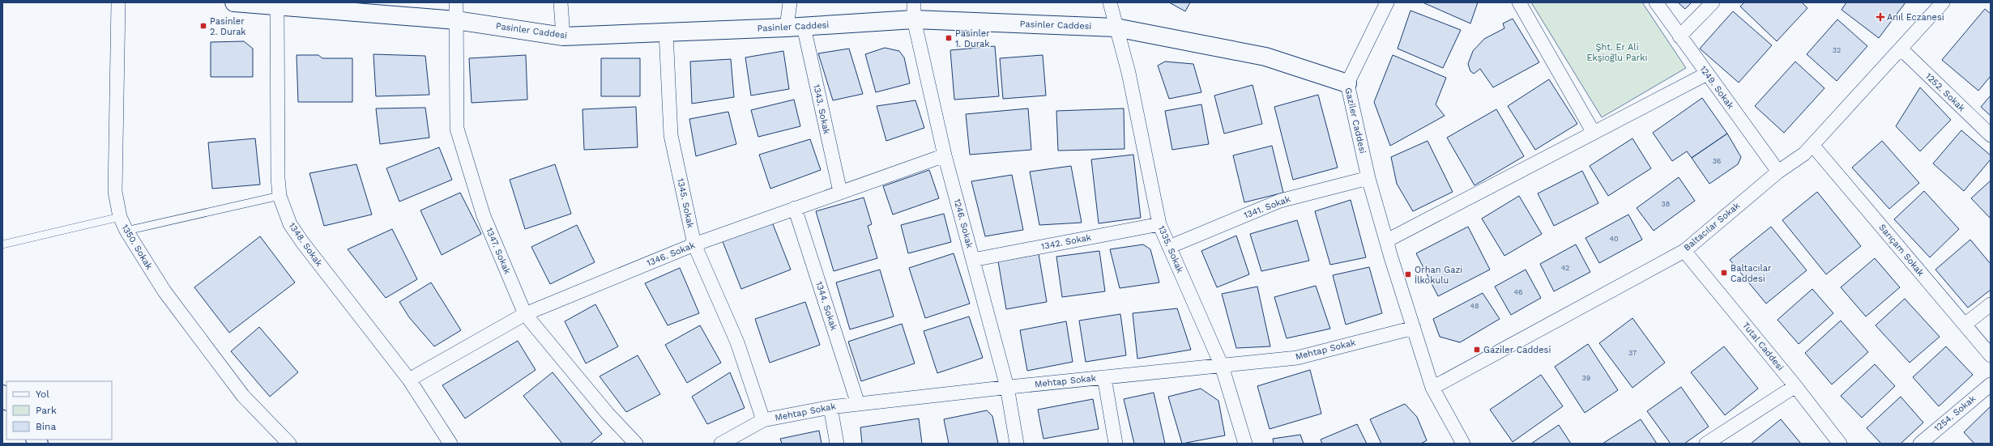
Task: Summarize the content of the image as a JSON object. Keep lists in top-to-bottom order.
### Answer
{
  "streets": {
    "street": [
      "Pasinler Caddesi",
      "1249. Sokak",
      "1252. Sokak",
      "1343. Sokak",
      "Gaziler Caddesi",
      "1345. Sokak",
      "1341. Sokak",
      "1246. Sokak",
      "Baltacılar Sokak",
      "1342. Sokak",
      "1348. Sokak",
      "1350. Sokak",
      "1335. Sokak",
      "Sarıçam Sokak",
      "1347. Sokak",
      "1346. Sokak",
      "1344. Sokak",
      "Tutal Caddesi",
      "Mehtap Sokak",
      "1254. Sokak"
    ]
  },
  "crossings": [
    ["Pasinler Caddesi", "1343. Sokak"],
    ["Pasinler Caddesi", "Gaziler Caddesi"],
    ["Pasinler Caddesi", "1345. Sokak"],
    ["Pasinler Caddesi", "1246. Sokak"],
    ["Pasinler Caddesi", "1348. Sokak"],
    ["Pasinler Caddesi", "1335. Sokak"],
    ["Pasinler Caddesi", "1347. Sokak"],
    ["1249. Sokak", "Baltacılar Sokak"],
    ["1252. Sokak", "Baltacılar Sokak"],
    ["1343. Sokak", "1346. Sokak"],
    ["Gaziler Caddesi", "1341. Sokak"],
    ["Gaziler Caddesi", "Baltacılar Sokak"],
    ["Gaziler Caddesi", "Mehtap Sokak"],
    ["1345. Sokak", "1346. Sokak"],
    ["1345. Sokak", "Mehtap Sokak"],
    ["1341. Sokak", "1335. Sokak"],
    ["1246. Sokak", "1342. Sokak"],
    ["1246. Sokak", "1346. Sokak"],
    ["1246. Sokak", "Mehtap Sokak"],
    ["Baltacılar Sokak", "Sarıçam Sokak"],
    ["Baltacılar Sokak", "Tutal Caddesi"],
    ["1342. Sokak", "1335. Sokak"],
    ["1348. Sokak", "1346. Sokak"],
    ["1335. Sokak", "Mehtap Sokak"],
    ["1347. Sokak", "1346. Sokak"],
    ["1346. Sokak", "1344. Sokak"],
    ["1344. Sokak", "Mehtap Sokak"]
  ],
  "parks": ["Şht. Er Ali Ekşioğlu Parkı"],
  "places": {
    "health": ["Anıl Eczanesi"],
    "transit": [
      "Pasinler 2. Durak",
      "Pasinler 1. Durak",
      "Baltacılar Caddesi",
      "Orhan Gazi İlkokulu",
      "Gaziler Caddesi"
    ]
  },
  "house_numbers": [
    "32",
    "36",
    "38",
    "40",
    "42",
    "46",
    "48",
    "37",
    "39"
  ],
  "legend": ["Yol", "Park", "Bina"]
}
